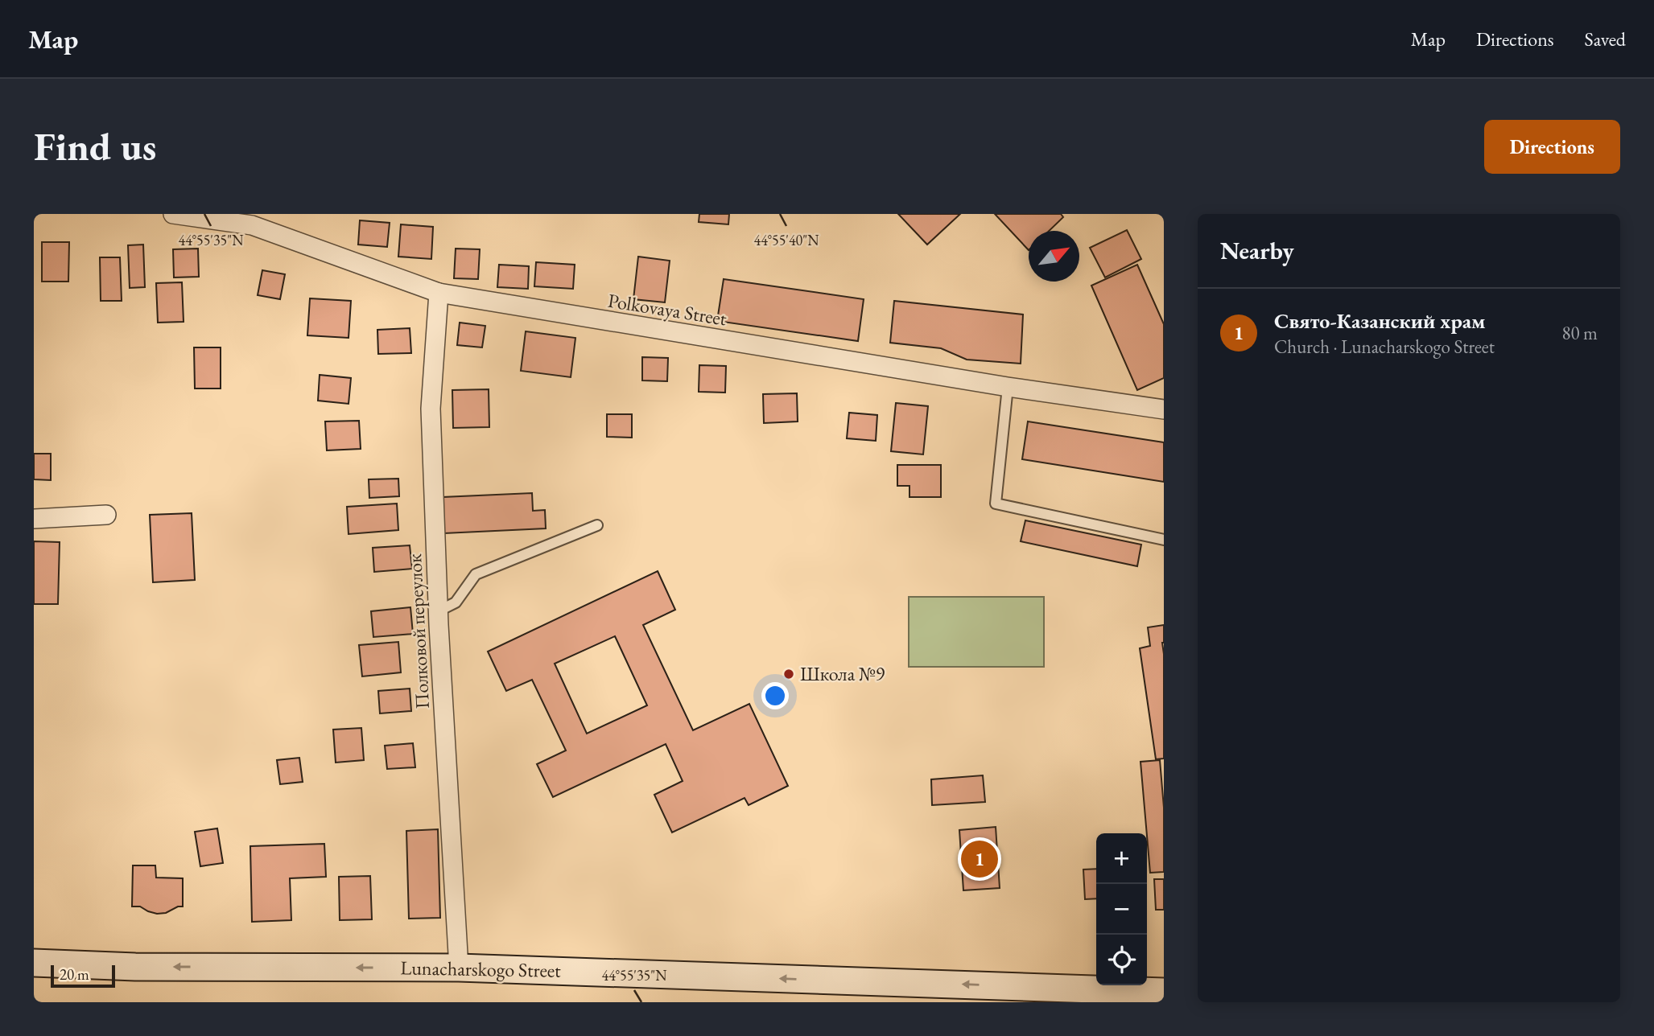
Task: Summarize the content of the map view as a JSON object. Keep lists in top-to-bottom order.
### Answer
{
  "streets": {
    "main road": ["Lunacharskogo Street"],
    "street": ["Polkovaya Street", "Полковой переулок"]
  },
  "crossings": [
    ["Polkovaya Street", "Полковой переулок"],
    ["Полковой переулок", "Lunacharskogo Street"]
  ],
  "one_way": ["Lunacharskogo Street"],
  "places": ["Школа №9"],
  "scale_bar": "20 m",
  "north": "top right",
  "page": {
    "header": "Map",
    "nav": ["Map", "Directions", "Saved"],
    "buttons": "Directions",
    "title": "Find us",
    "heading": "Nearby",
    "list": [
      {
        "mark": "1",
        "name": "Свято-Казанский храм",
        "note": "Church · Lunacharskogo Street",
        "value": "80 m"
      }
    ],
    "map_buttons": ["+", "−"],
    "pins": "1",
    "scale": "20 m"
  },
  "coordinates": ["44°55'35\"N", "44°55'40\"N"]
}
